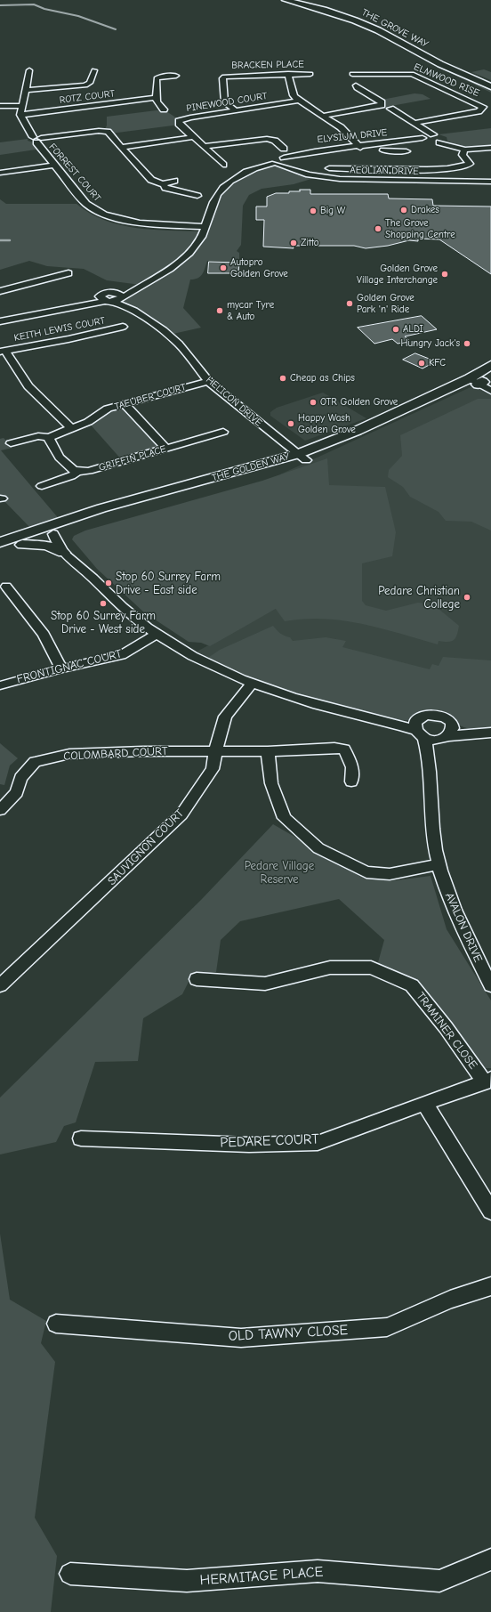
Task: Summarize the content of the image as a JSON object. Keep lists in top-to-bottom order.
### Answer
{
  "streets": {
    "main road": ["THE GROVE WAY", "THE GOLDEN WAY"],
    "street": [
      "BRACKEN PLACE",
      "ELMWOOD RISE",
      "ROTZ COURT",
      "PINEWOOD COURT",
      "ELYSIUM DRIVE",
      "AEOLIAN DRIVE",
      "FORREST COURT",
      "KEITH LEWIS COURT",
      "TAEUBER COURT",
      "HELICON DRIVE",
      "GRIFFIN PLACE",
      "FRONTIGNAC COURT",
      "COLOMBARD COURT",
      "SAUVIGNON COURT",
      "AVALON DRIVE",
      "TRAMINER CLOSE",
      "PEDARE COURT",
      "OLD TAWNY CLOSE",
      "HERMITAGE PLACE"
    ]
  },
  "crossings": [
    ["BRACKEN PLACE", "PINEWOOD COURT"],
    ["ROTZ COURT", "FORREST COURT"],
    ["ELYSIUM DRIVE", "AEOLIAN DRIVE"],
    ["TAEUBER COURT", "HELICON DRIVE"],
    ["HELICON DRIVE", "THE GOLDEN WAY"],
    ["COLOMBARD COURT", "SAUVIGNON COURT"],
    ["TRAMINER CLOSE", "PEDARE COURT"]
  ],
  "parks": ["Pedare Village Reserve"],
  "places": [
    "Drakes",
    "Big W",
    "The Grove Shopping Centre",
    "Zitto",
    "Autopro Golden Grove",
    "Golden Grove Village Interchange",
    "Golden Grove Park 'n' Ride",
    "mycar Tyre & Auto",
    "ALDI",
    "Hungry Jack's",
    "KFC",
    "Cheap as Chips",
    "OTR Golden Grove",
    "Happy Wash Golden Grove",
    "Stop 60 Surrey Farm Drive - East side",
    "Pedare Christian College",
    "Stop 60 Surrey Farm Drive - West side"
  ]
}
